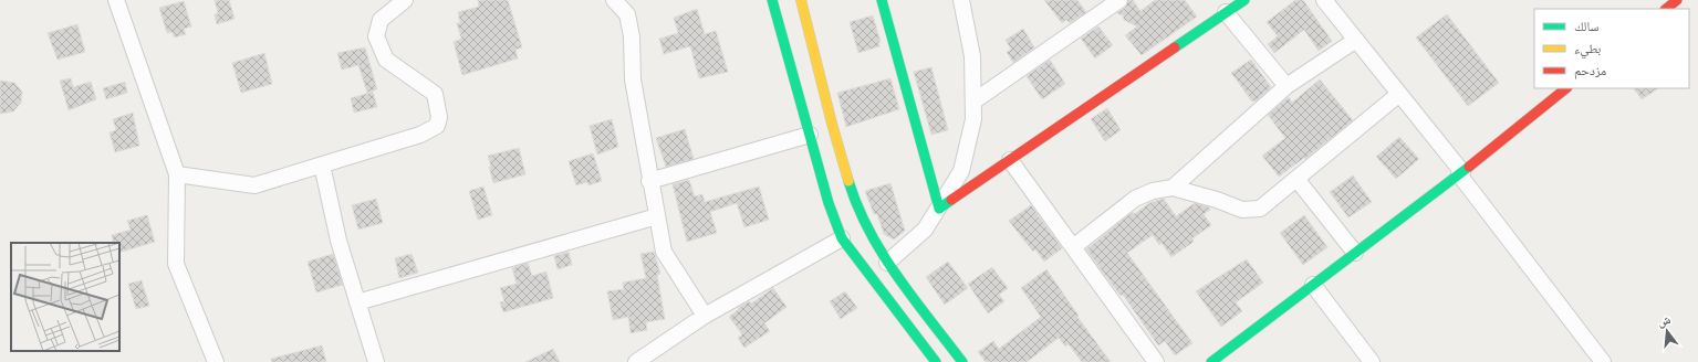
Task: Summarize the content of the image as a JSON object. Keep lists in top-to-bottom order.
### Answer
{
  "legend": ["سالك", "بطيء", "مزدحم"],
  "north": "top"
}
